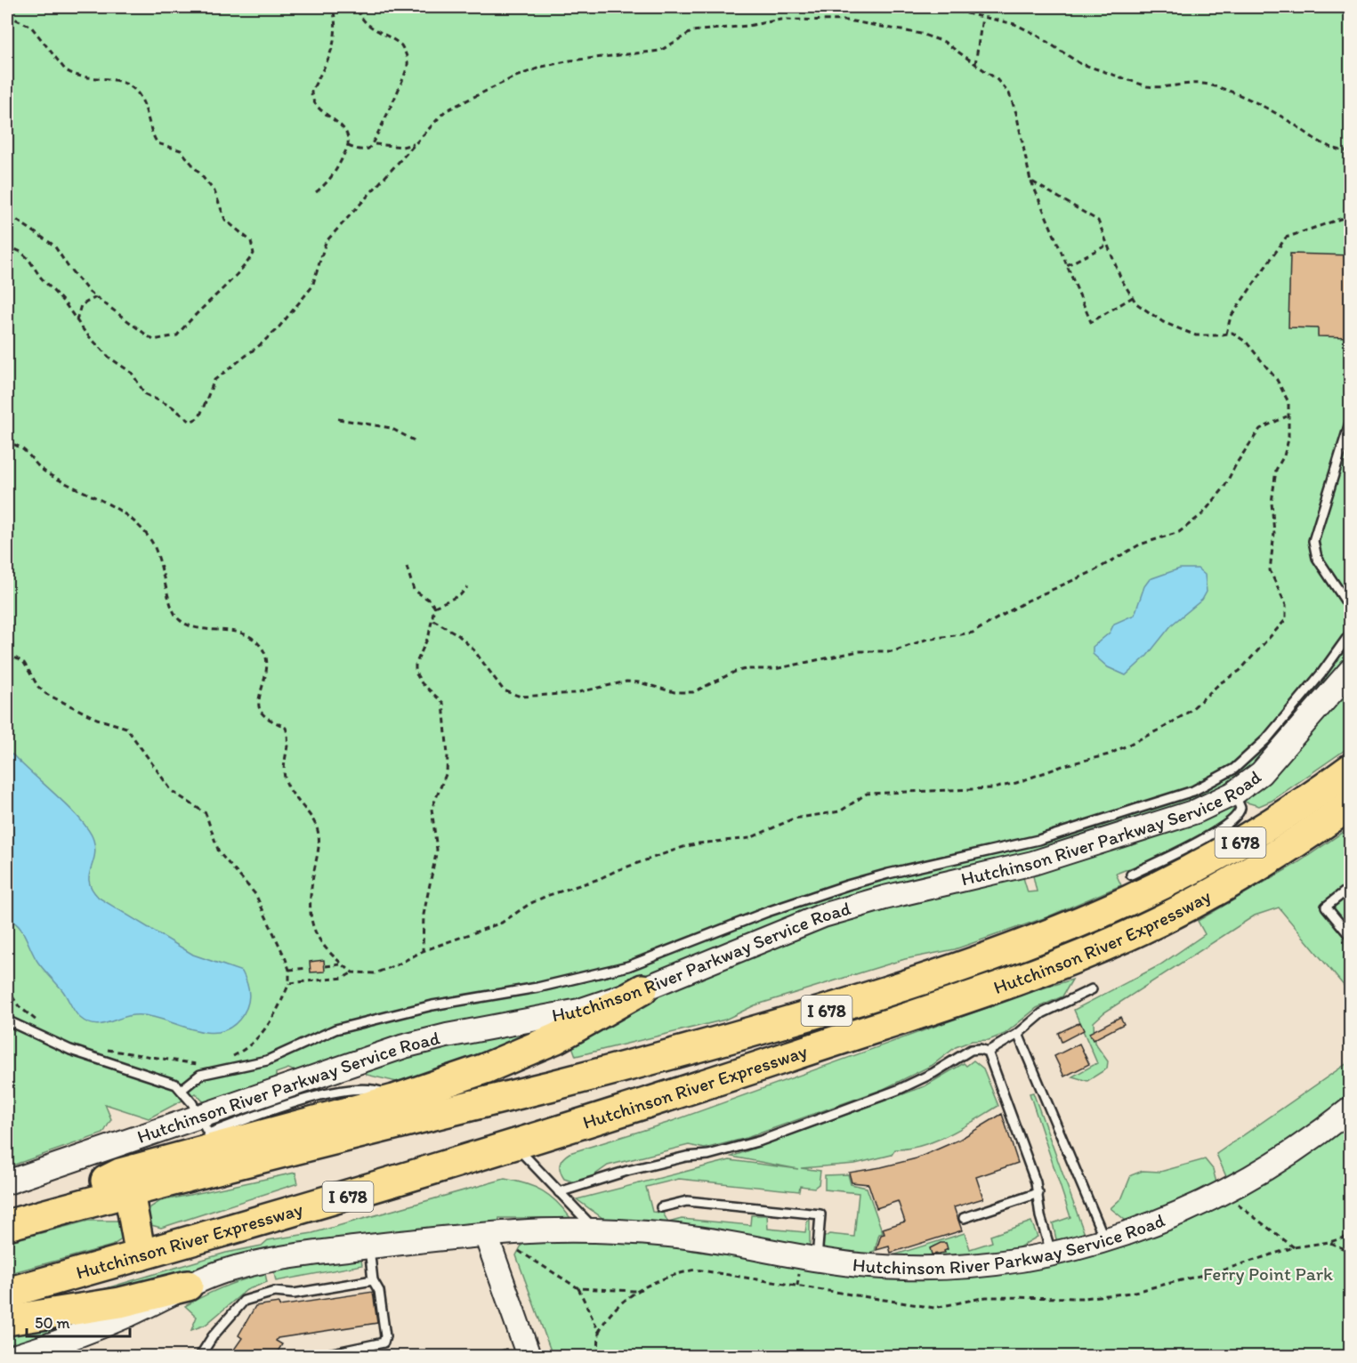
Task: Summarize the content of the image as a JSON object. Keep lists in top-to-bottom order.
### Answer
{
  "streets": {
    "highway": ["I 678", "Hutchinson River Expressway"],
    "street": ["Hutchinson River Parkway Service Road"]
  },
  "parks": ["Ferry Point Park"],
  "scale_bar": "50 m"
}
